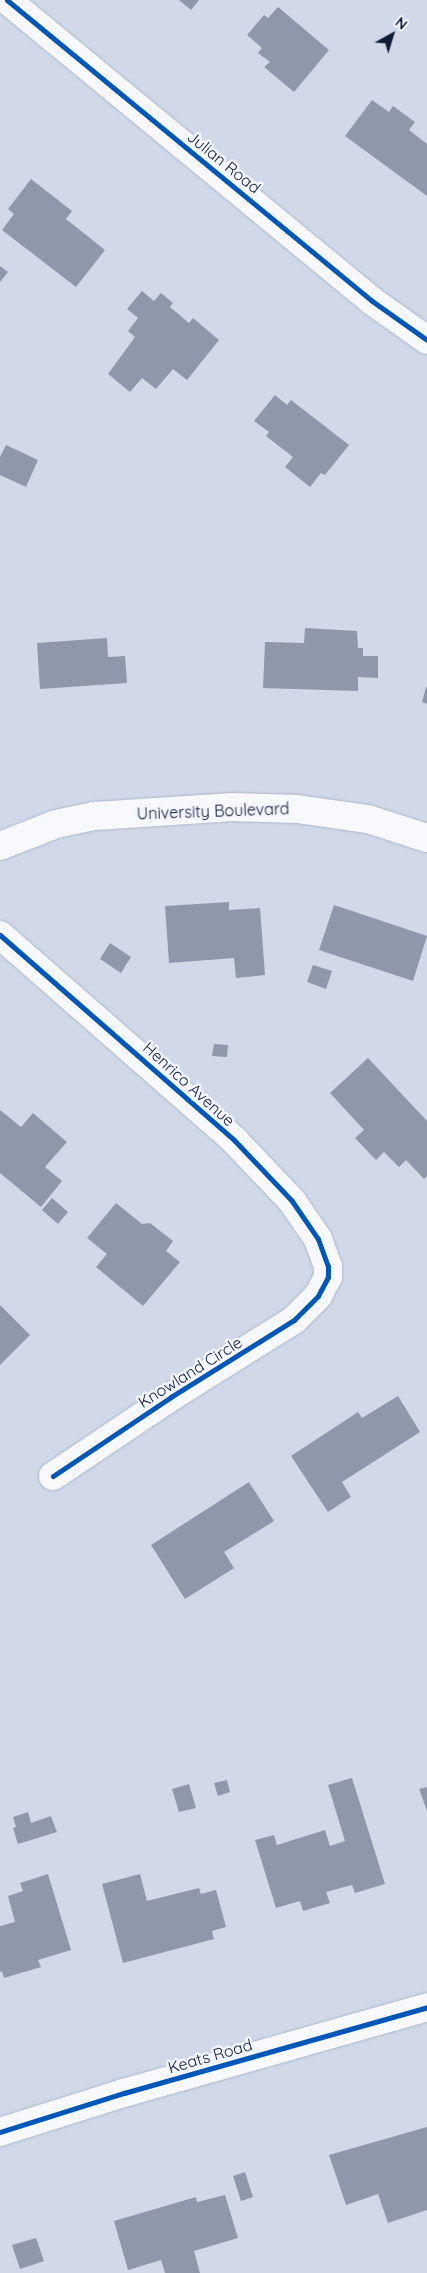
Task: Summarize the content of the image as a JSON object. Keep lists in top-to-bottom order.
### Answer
{
  "streets": {
    "street": [
      "Julian Road",
      "University Boulevard",
      "Henrico Avenue",
      "Knowland Circle",
      "Keats Road"
    ]
  },
  "crossings": [
    ["Henrico Avenue", "Knowland Circle"]
  ],
  "north": "top right"
}
